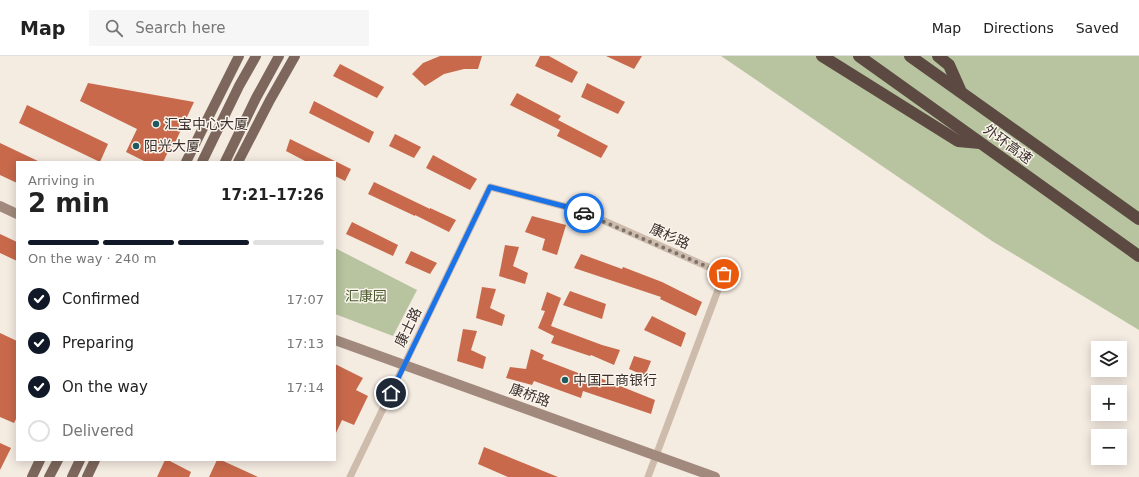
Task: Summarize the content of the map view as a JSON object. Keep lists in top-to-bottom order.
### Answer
{
  "streets": {
    "highway": ["外环高速"],
    "main road": ["康桥路"],
    "street": ["康杉路", "康士路"]
  },
  "crossings": [
    ["康杉路", "康士路"],
    ["康杉路", "康桥路"],
    ["康士路", "康桥路"]
  ],
  "parks": ["汇康园"],
  "places": ["汇宝中心大厦", "阳光大厦", "中国工商银行"],
  "page": {
    "header": "Map",
    "search": "Search here",
    "nav": ["Map", "Directions", "Saved"],
    "heading": ["2 min", "Arriving in", "17:21–17:26"],
    "bar": "On the way · 240 m",
    "list": [
      ["Confirmed", "17:07"],
      ["Preparing", "17:13"],
      ["On the way", "17:14"],
      "Delivered"
    ],
    "map_buttons": ["+", "−"]
  }
}
